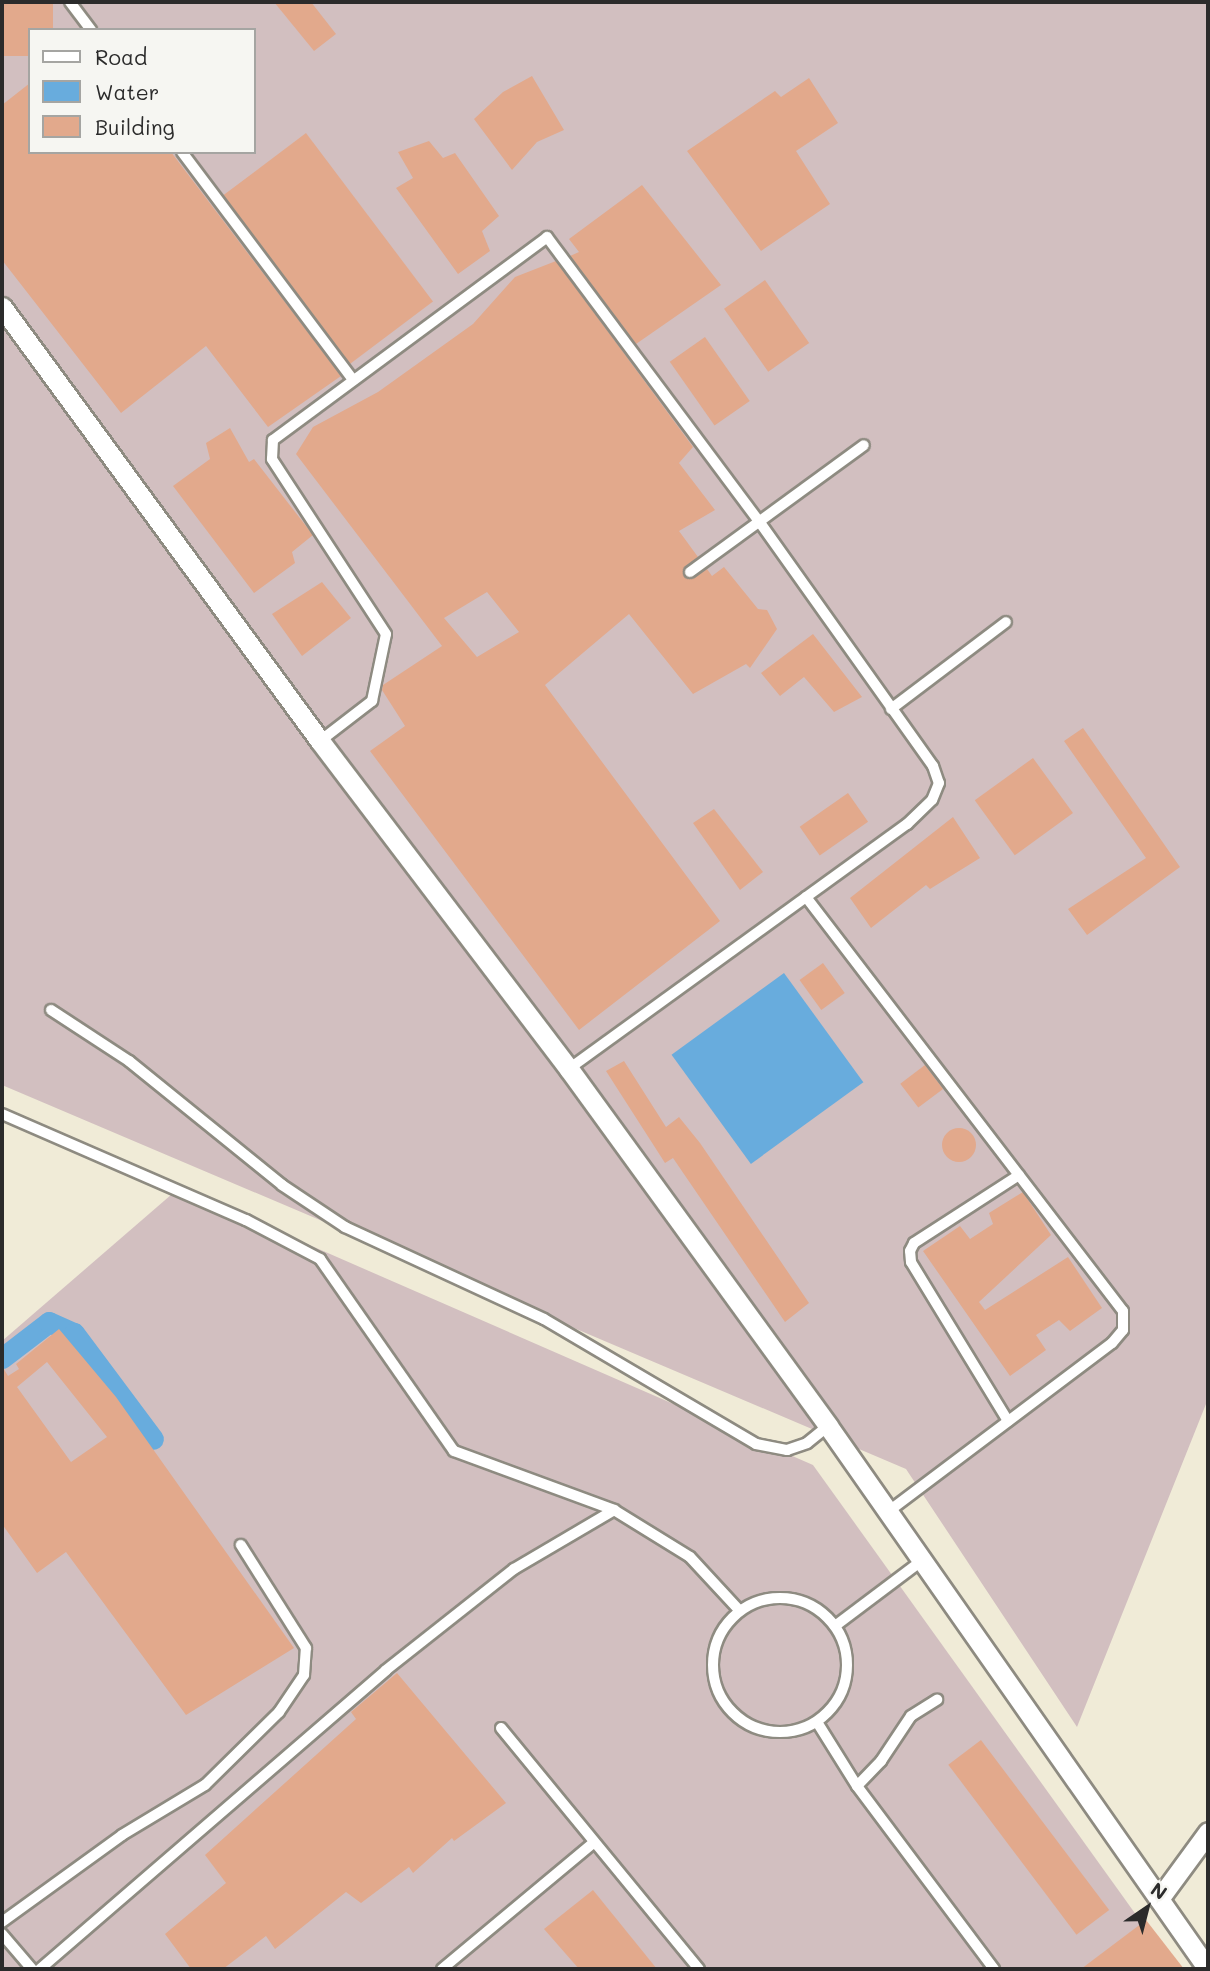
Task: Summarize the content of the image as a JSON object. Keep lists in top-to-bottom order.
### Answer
{
  "legend": ["Road", "Water", "Building"],
  "north": "top right"
}
